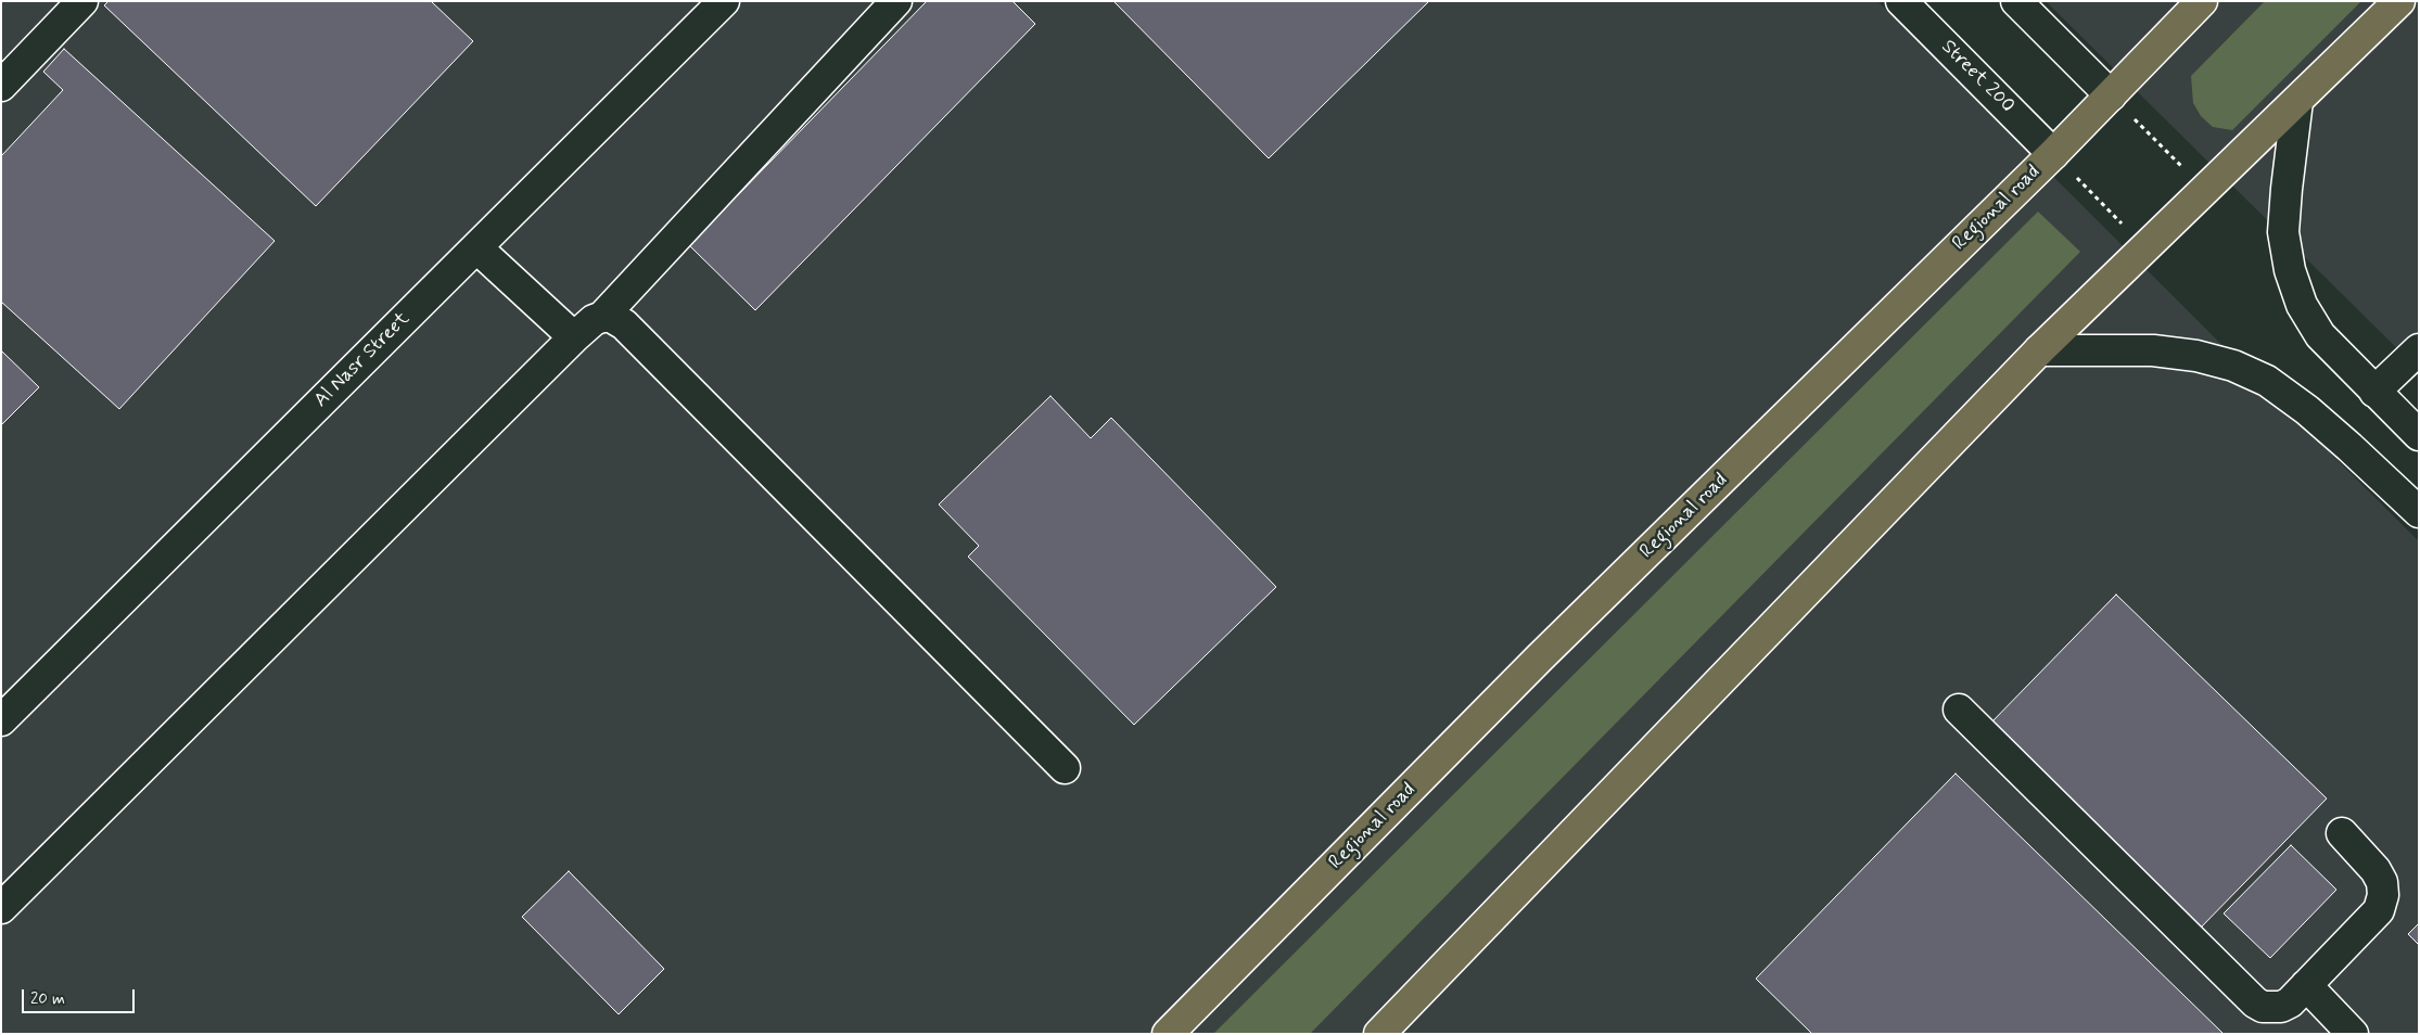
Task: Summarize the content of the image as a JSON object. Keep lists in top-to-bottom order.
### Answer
{
  "streets": {
    "highway": ["Regional road"],
    "street": ["Street 200", "Al Nasr Street"]
  },
  "crossings": [
    ["Street 200", "Regional road"]
  ],
  "scale_bar": "20 m"
}
